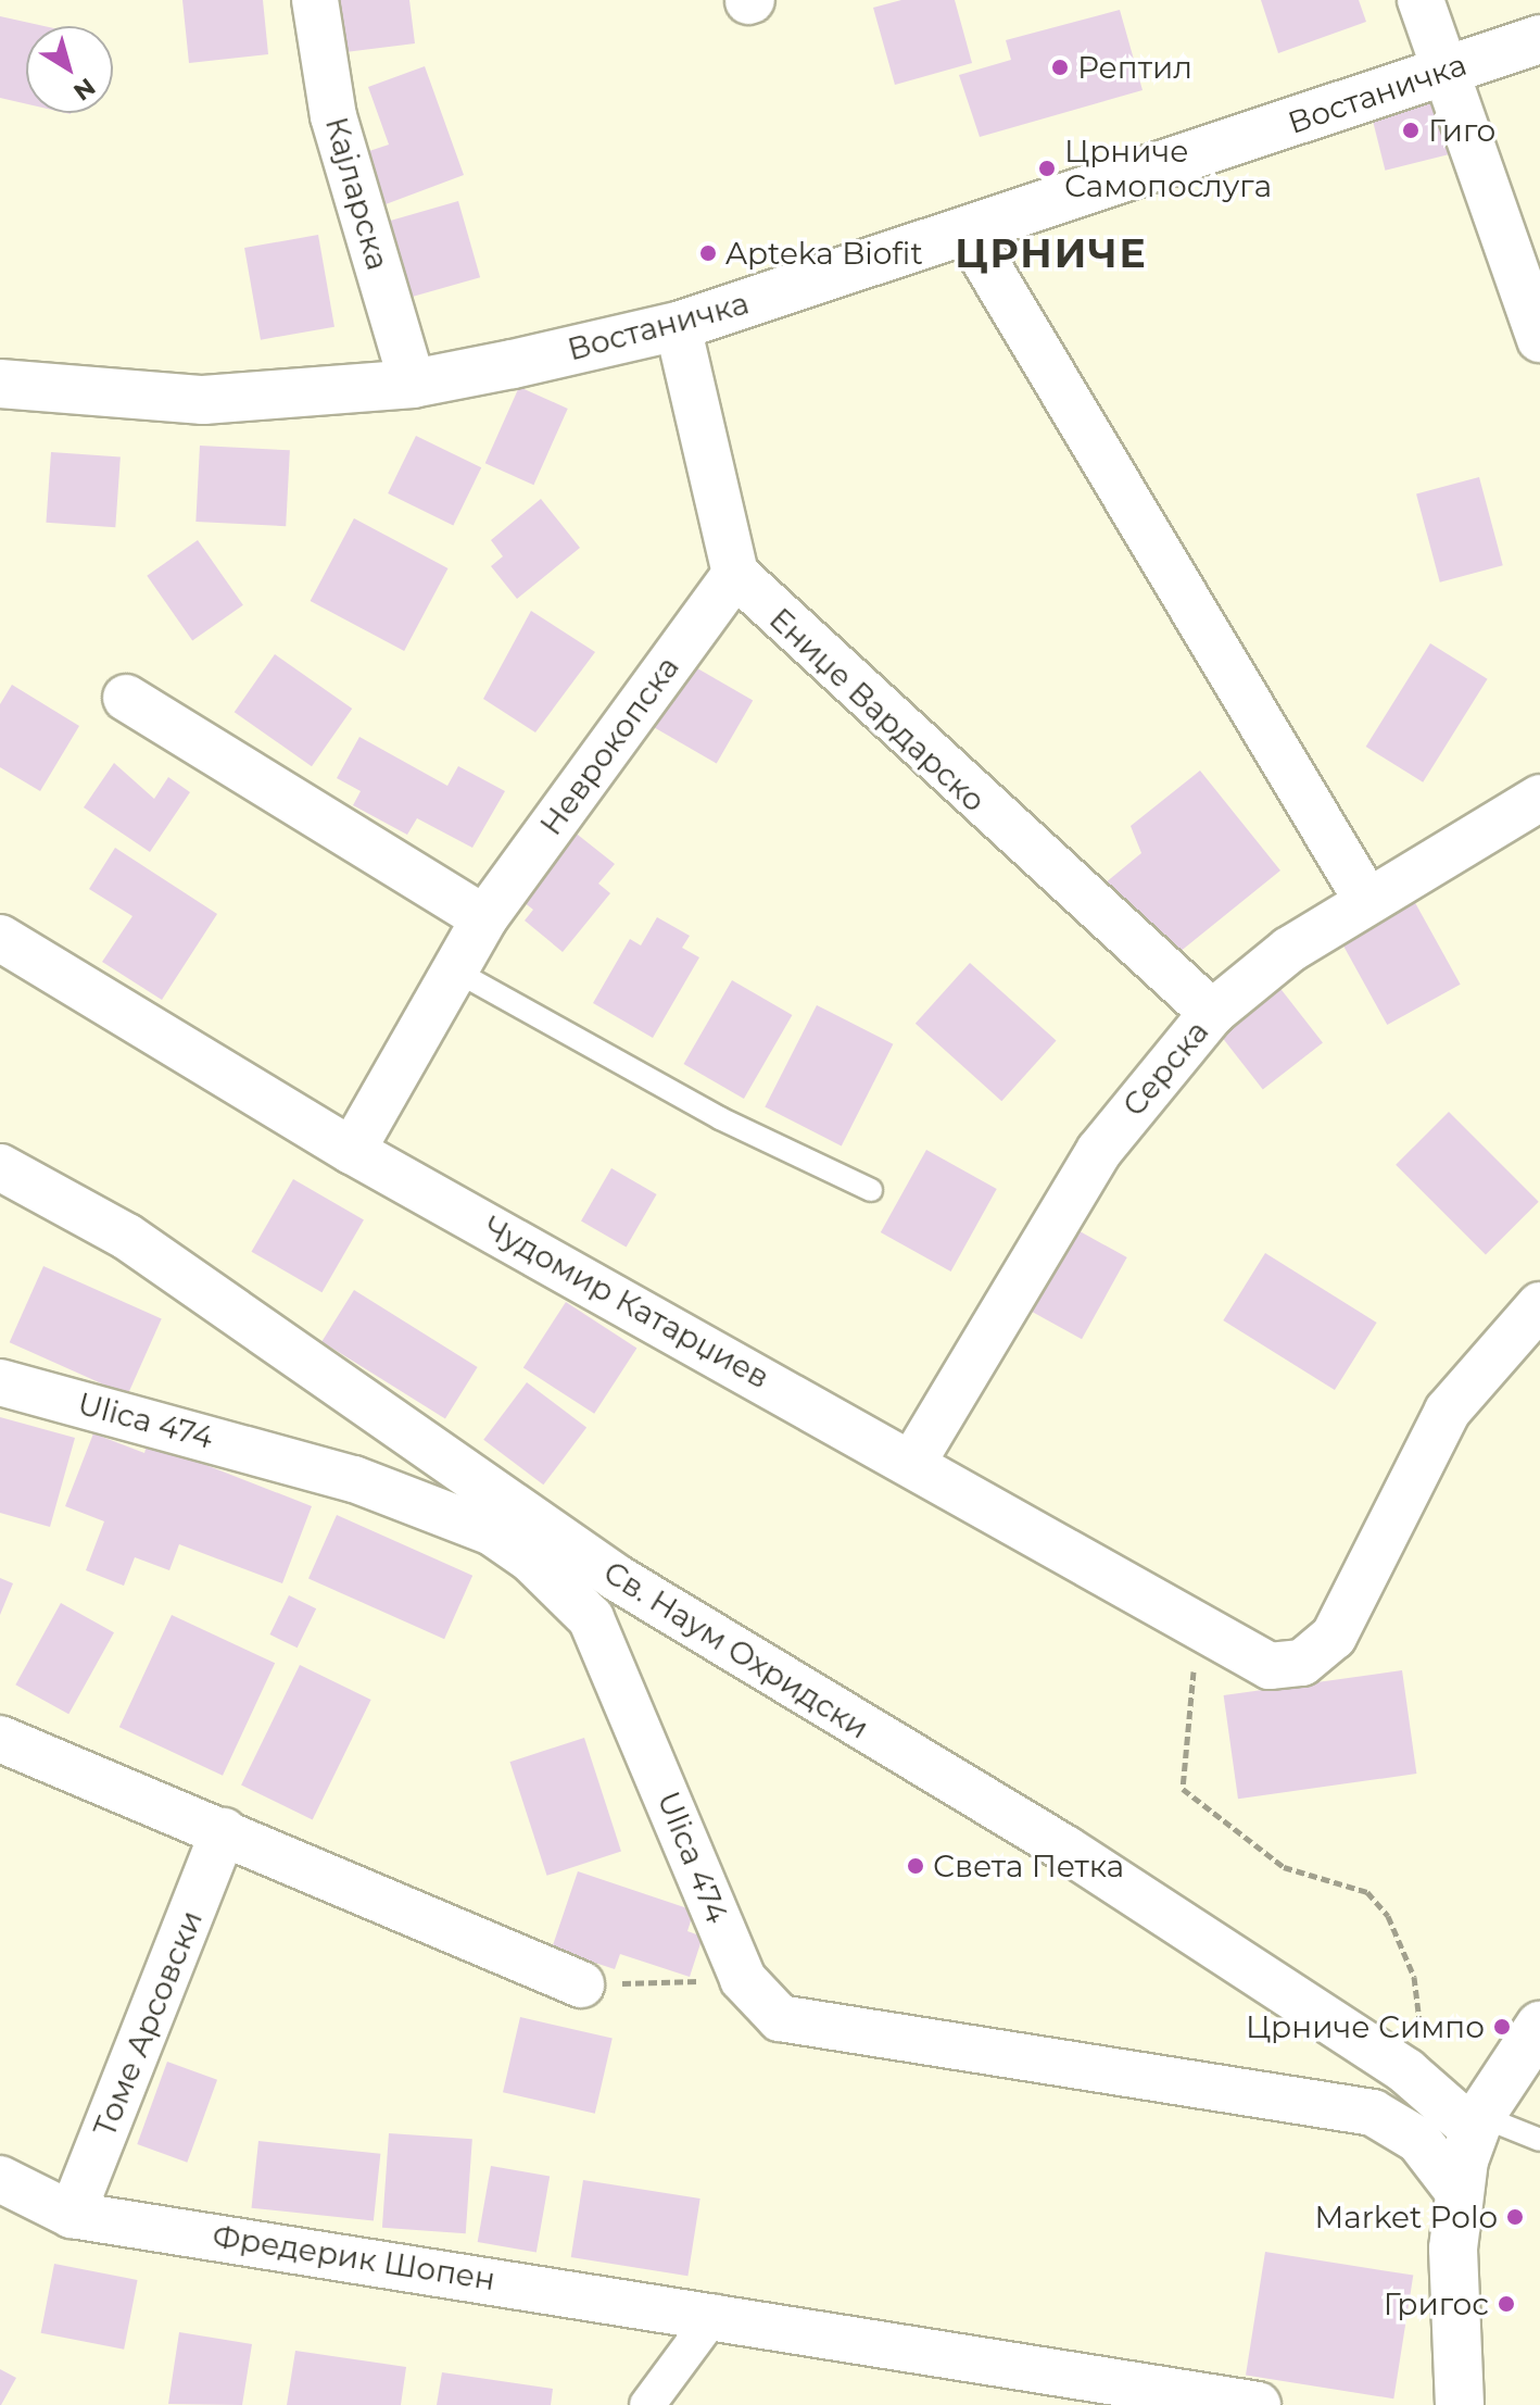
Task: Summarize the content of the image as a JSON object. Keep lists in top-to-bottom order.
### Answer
{
  "streets": {
    "street": [
      "Востаничка",
      "Кајларска",
      "Ениџе Вардарско",
      "Неврокопска",
      "Серска",
      "Чудомир Катарџиев",
      "Ulica 474",
      "Св. Наум Охридски",
      "Томе Арсовски",
      "Фредерик Шопен"
    ]
  },
  "crossings": [
    ["Востаничка", "Кајларска"],
    ["Ениџе Вардарско", "Неврокопска"],
    ["Ениџе Вардарско", "Серска"],
    ["Неврокопска", "Чудомир Катарџиев"],
    ["Серска", "Чудомир Катарџиев"],
    ["Томе Арсовски", "Фредерик Шопен"]
  ],
  "districts": ["ЦРНИЧЕ"],
  "places": [
    "Рептил",
    "Гиго",
    "Црниче Самопослуга",
    "Apteka Biofit",
    "Света Петка",
    "Црниче Симпо",
    "Market Polo",
    "Григос"
  ],
  "north": "bottom right"
}
